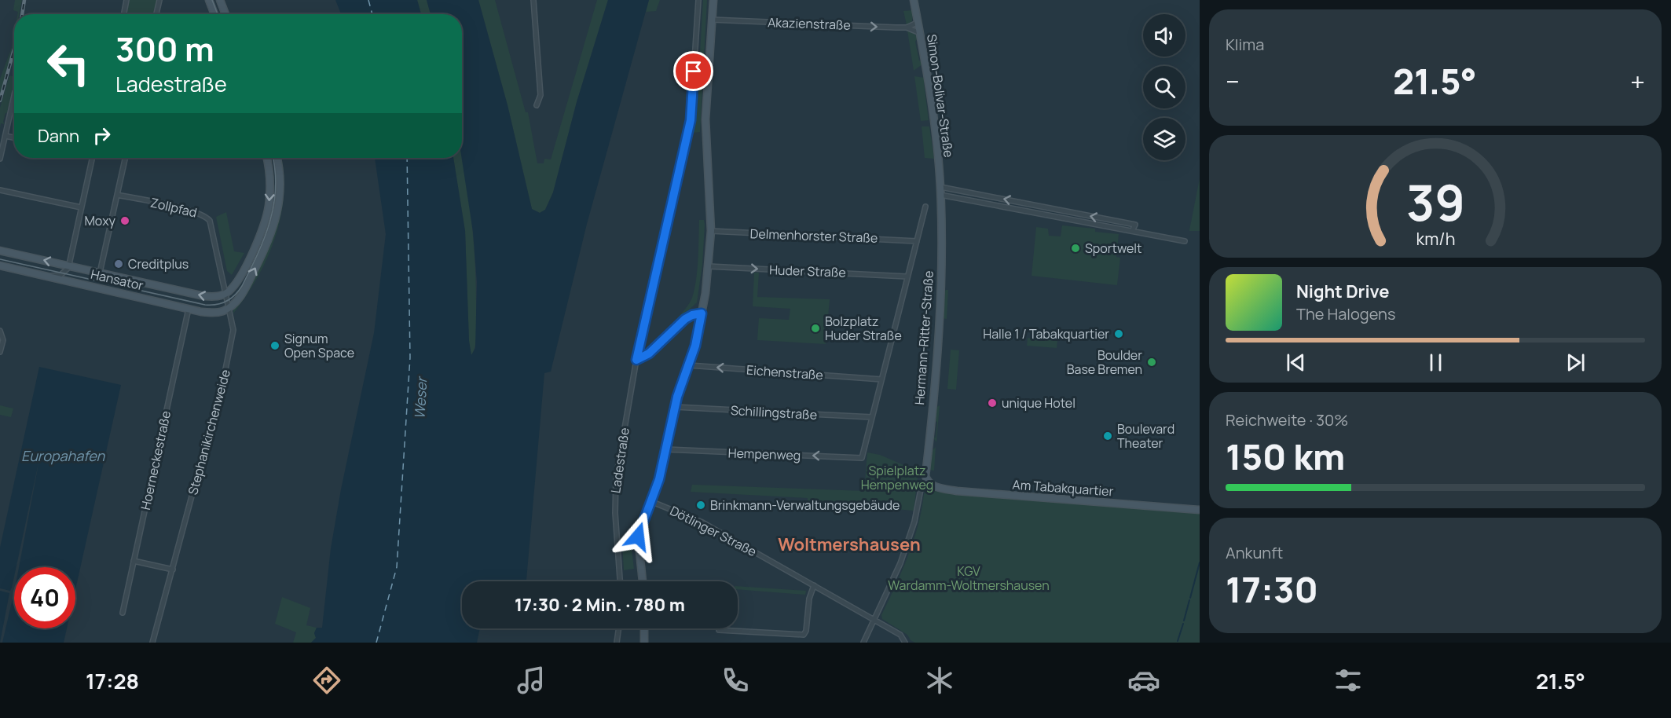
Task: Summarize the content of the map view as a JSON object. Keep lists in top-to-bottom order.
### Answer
{
  "streets": {
    "street": [
      "Akazienstraße",
      "Simon-Bolivar-Straße",
      "Zollpfad",
      "Delmenhorster Straße",
      "Huder Straße",
      "Hansator",
      "Hermann-Ritter-Straße",
      "Eichenstraße",
      "Schillingstraße",
      "Stephanikirchenweide",
      "Hempenweg",
      "Hoerneckestraße",
      "Ladestraße",
      "Am Tabakquartier",
      "Dötlinger Straße"
    ]
  },
  "crossings": [
    ["Akazienstraße", "Simon-Bolivar-Straße"],
    ["Simon-Bolivar-Straße", "Hermann-Ritter-Straße"],
    ["Zollpfad", "Hansator"],
    ["Zollpfad", "Stephanikirchenweide"],
    ["Hansator", "Stephanikirchenweide"],
    ["Hansator", "Hoerneckestraße"],
    ["Hermann-Ritter-Straße", "Am Tabakquartier"],
    ["Schillingstraße", "Hempenweg"]
  ],
  "one_way": [
    "Akazienstraße",
    "Huder Straße",
    "Eichenstraße",
    "Hempenweg"
  ],
  "districts": ["Woltmershausen"],
  "water": ["Weser", "Europahafen"],
  "parks": ["Spielplatz Hempenweg", "KGV Wardamm-Woltmershausen"],
  "places": [
    "Moxy",
    "Sportwelt",
    "Creditplus",
    "Bolzplatz Huder Straße",
    "Halle 1 / Tabakquartier",
    "Signum Open Space",
    "Boulder Base Bremen",
    "unique Hotel",
    "Boulevard Theater",
    "Brinkmann-Verwaltungsgebäude"
  ],
  "page": {
    "tile": [
      "Klima",
      ["Reichweite · 30%", "150 km"],
      ["Ankunft", "17:30"]
    ],
    "turn": ["300 m", "Ladestraße"],
    "heat": ["−", "21.5°", "+"],
    "then": "Dann",
    "song": ["Night Drive", "The Halogens"],
    "limit": "40",
    "trip": "17:30 · 2 Min. · 780 m",
    "tabs": ["17:28", "21.5°"],
    "gauge": ["39", "km/h"]
  }
}
